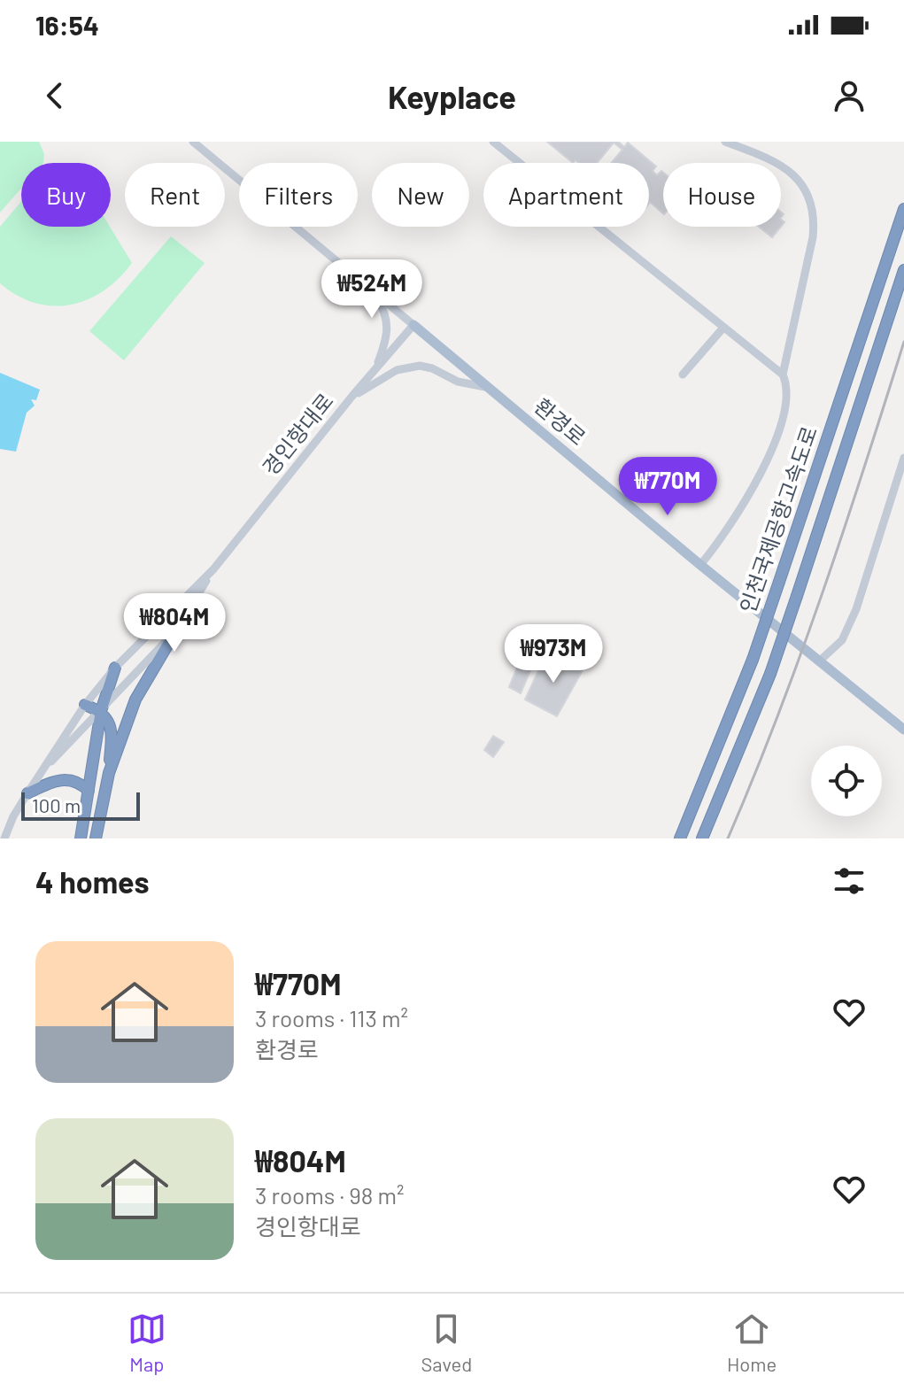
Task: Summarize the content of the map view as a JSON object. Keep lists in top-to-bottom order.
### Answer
{
  "streets": {
    "highway": ["인천국제공항고속도로"],
    "main road": ["환경로"],
    "street": ["경인항대로"]
  },
  "crossings": [
    ["환경로", "경인항대로"]
  ],
  "scale_bar": "100 m",
  "page": {
    "status": "16:54",
    "header": "Keyplace",
    "chip": [
      "Buy",
      "Rent",
      "Filters",
      "New",
      "Apartment",
      "House"
    ],
    "price": [
      "₩524M",
      "₩770M",
      "₩804M",
      "₩973M"
    ],
    "scale": "100 m",
    "heading": "4 homes",
    "list": [
      {
        "name": "₩770M",
        "note": "3 rooms · 113 m² · 환경로"
      },
      {
        "name": "₩804M",
        "note": "3 rooms · 98 m² · 경인항대로"
      }
    ],
    "tabs": ["Map", "Saved", "Home"]
  }
}
